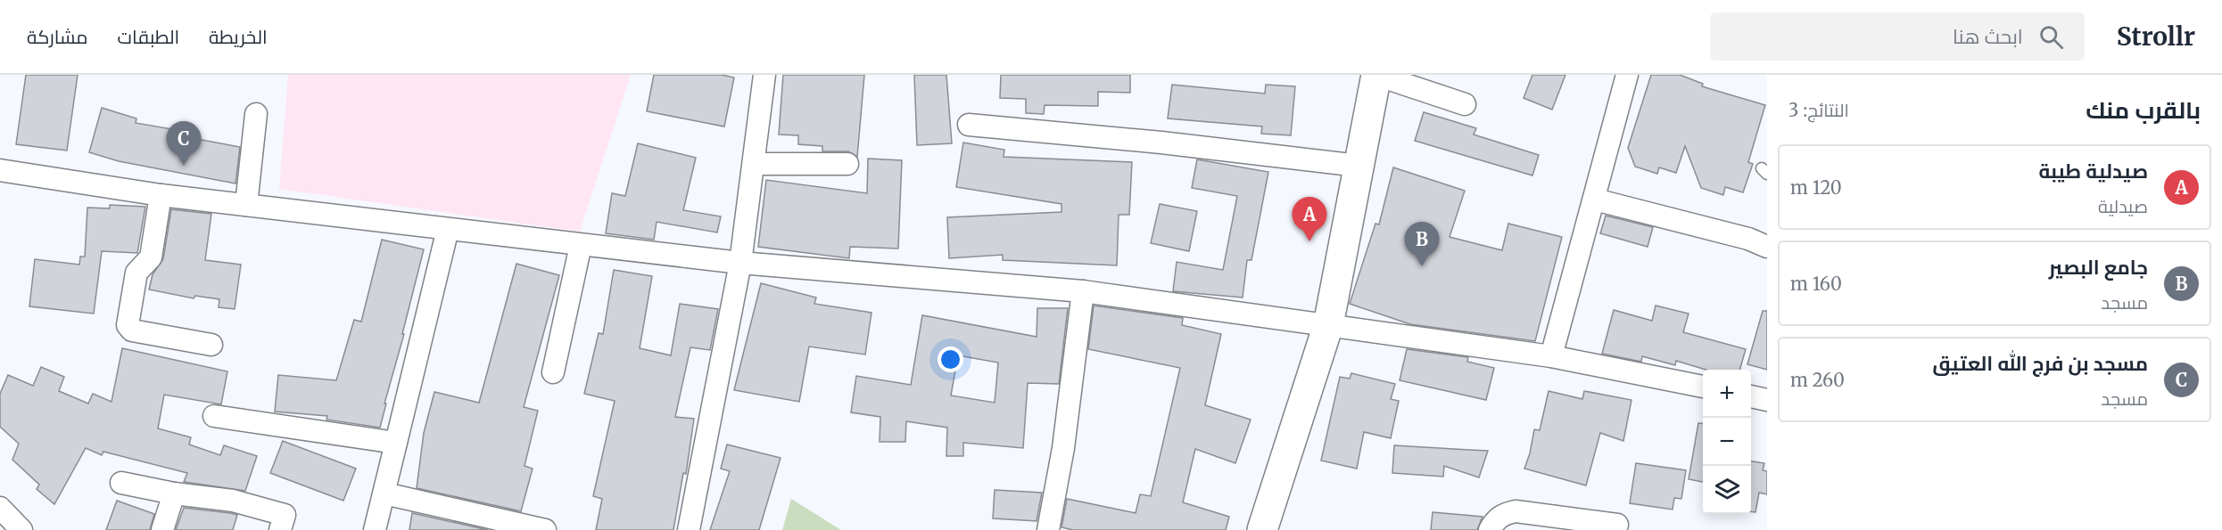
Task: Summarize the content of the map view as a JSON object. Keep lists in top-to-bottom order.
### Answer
{
  "page": {
    "header": "Strollr",
    "search": "ابحث هنا",
    "nav": ["الخريطة", "الطبقات", "مشاركة"],
    "heading": ["بالقرب منك", "النتائج: 3"],
    "pins": ["C", "A", "B"],
    "list": [
      {
        "mark": "A",
        "name": "صيدلية طيبة",
        "note": "صيدلية",
        "value": "120 m"
      },
      {
        "mark": "B",
        "name": "جامع البصير",
        "note": "مسجد",
        "value": "160 m"
      },
      {
        "mark": "C",
        "name": "مسجد بن فرج الله العتيق",
        "note": "مسجد",
        "value": "260 m"
      }
    ],
    "map_buttons": ["+", "−"]
  }
}
